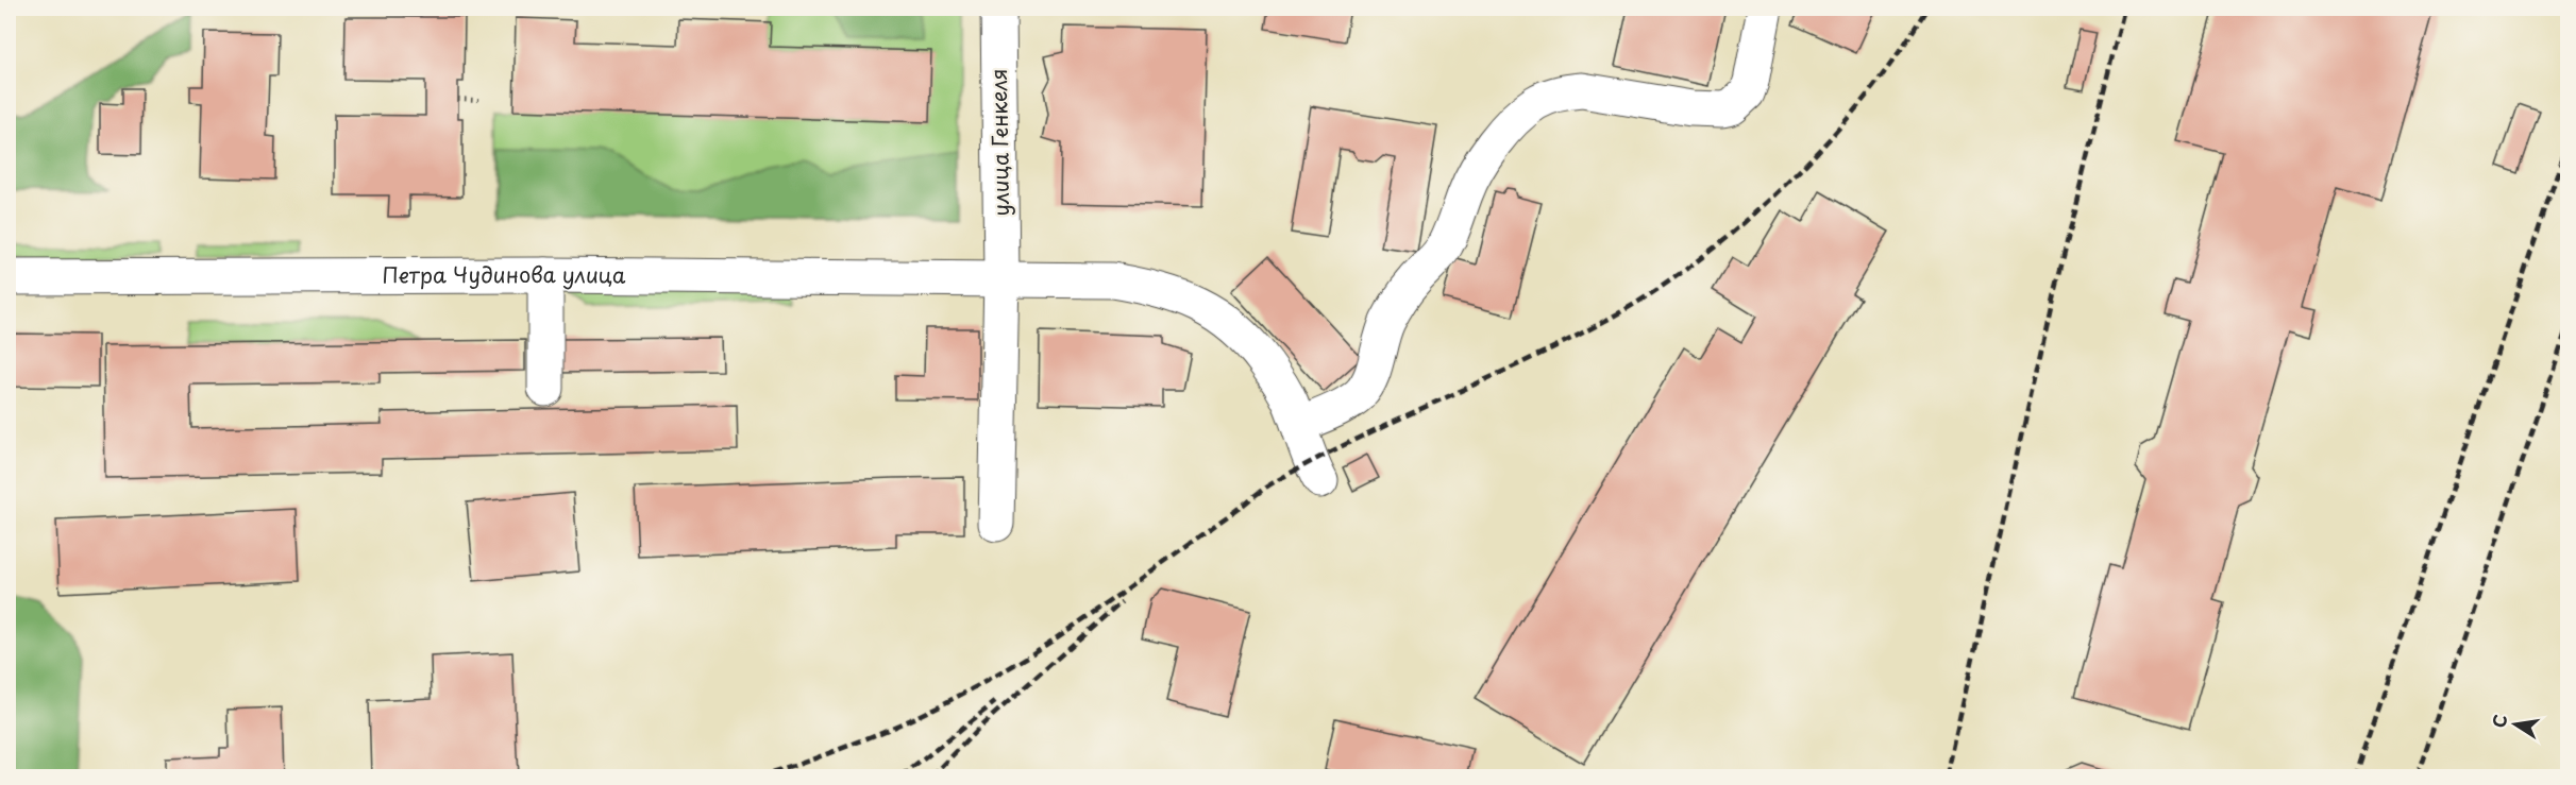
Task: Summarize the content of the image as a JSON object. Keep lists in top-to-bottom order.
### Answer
{
  "streets": {
    "street": ["улица Генкеля", "Петра Чудинова улица"]
  },
  "crossings": [
    ["улица Генкеля", "Петра Чудинова улица"]
  ],
  "north": "left"
}
